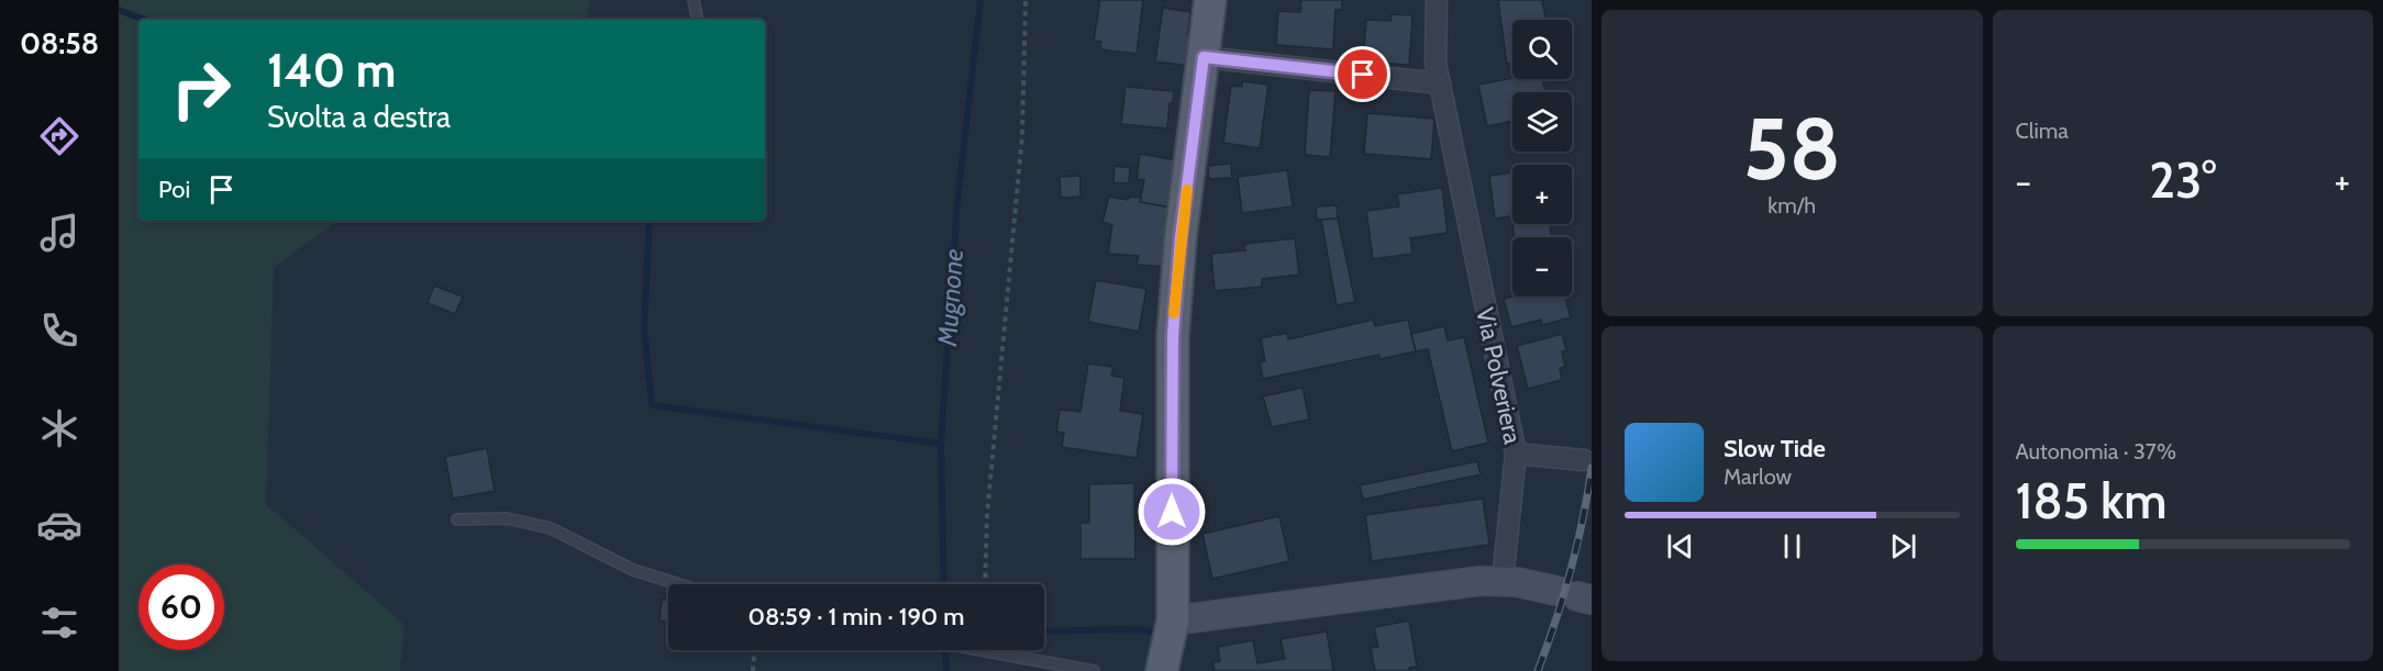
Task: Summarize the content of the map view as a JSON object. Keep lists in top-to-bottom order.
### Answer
{
  "streets": {
    "street": ["Via Polveriera"]
  },
  "water": ["Mugnone"],
  "page": {
    "tabs": "08:58",
    "tile": [
      ["58", "km/h"],
      "Clima",
      ["Autonomia · 37%", "185 km"]
    ],
    "map_buttons": ["+", "−"],
    "turn": ["140 m", "Svolta a destra"],
    "heat": ["−", "23°", "+"],
    "then": "Poi",
    "song": ["Slow Tide", "Marlow"],
    "limit": "60",
    "trip": "08:59 · 1 min · 190 m"
  }
}
